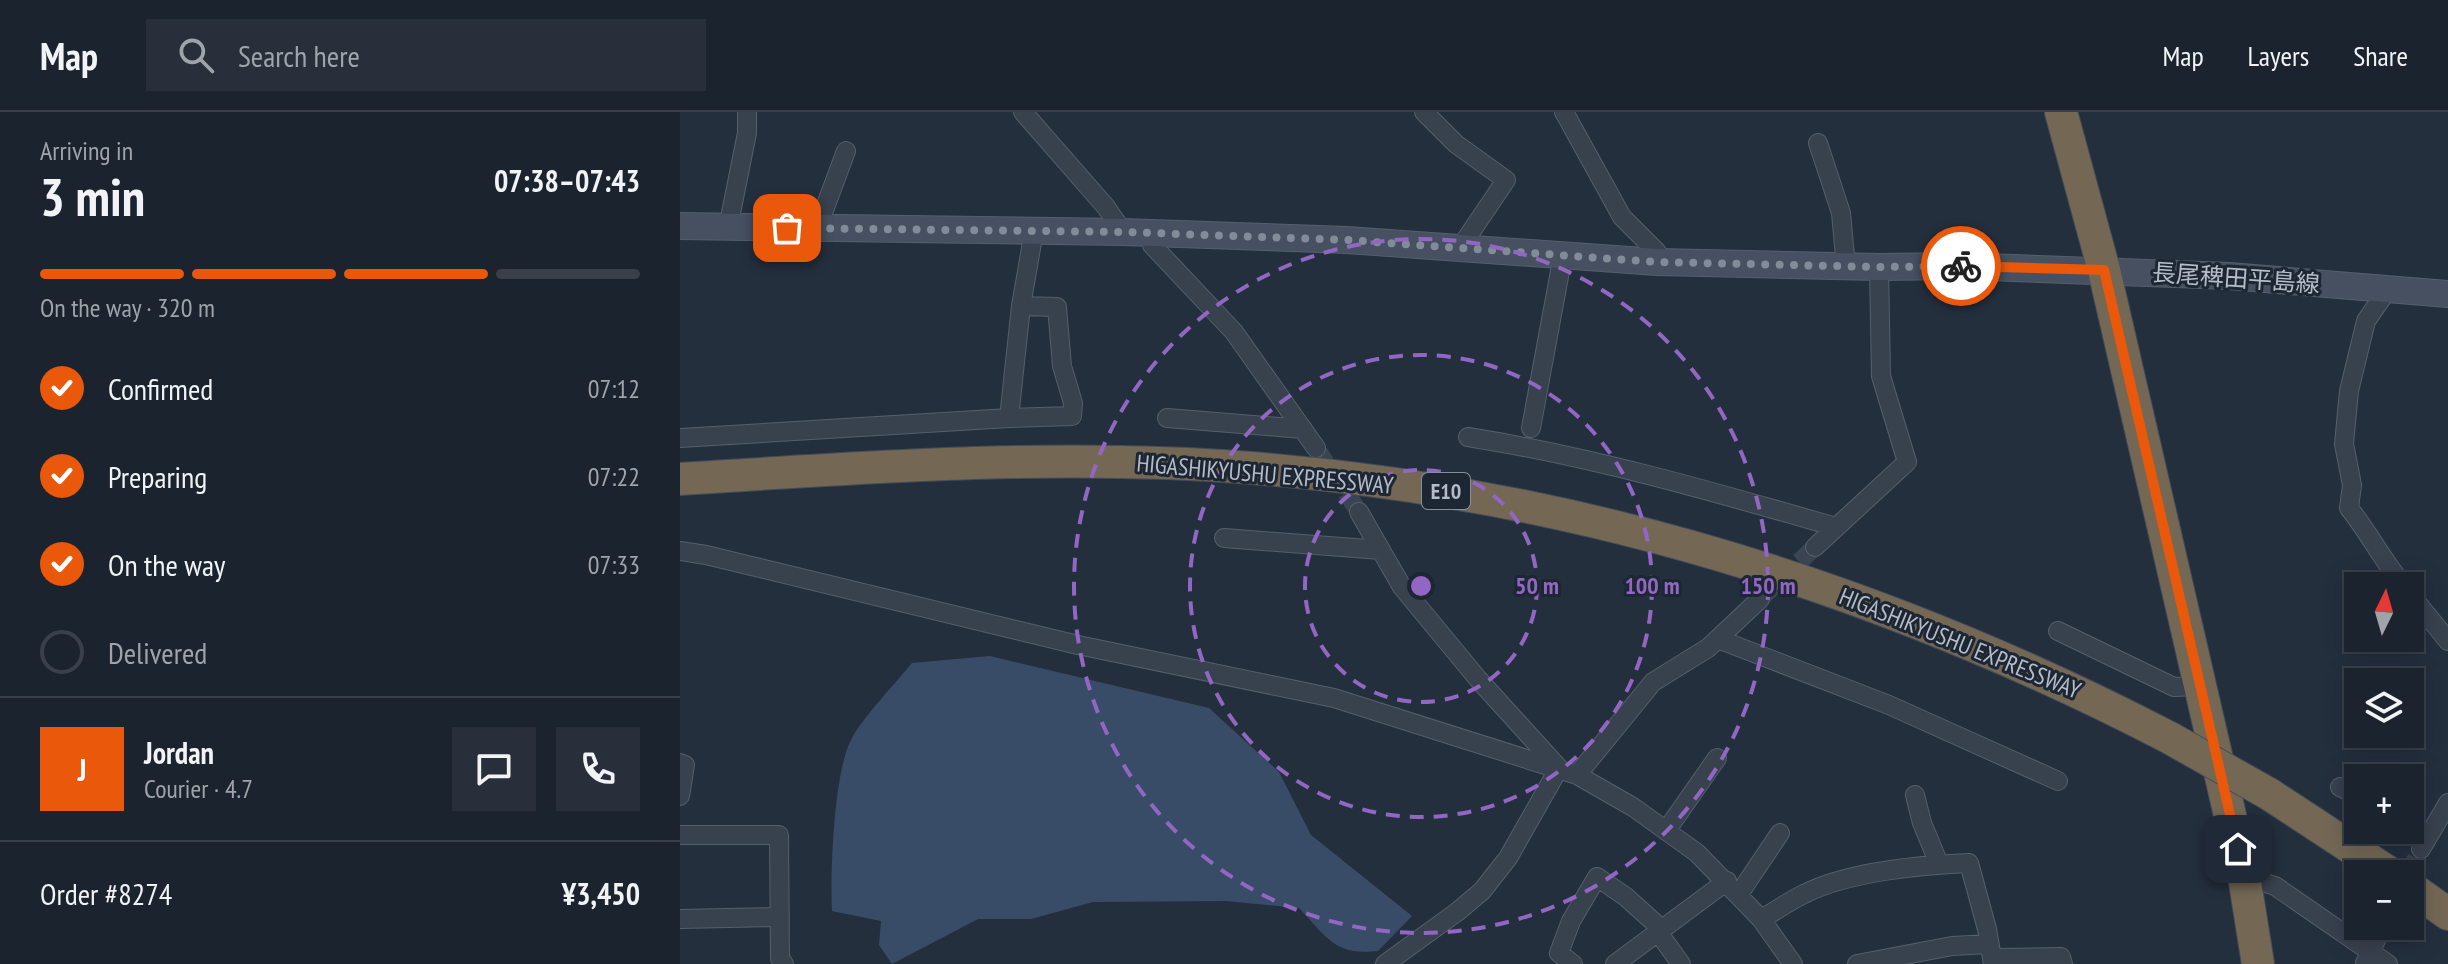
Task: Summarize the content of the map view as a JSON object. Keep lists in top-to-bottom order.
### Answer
{
  "streets": {
    "highway": ["HIGASHIKYUSHU EXPRESSWAY", "E10"],
    "main road": ["長尾稗田平島線"]
  },
  "north": "top",
  "page": {
    "header": "Map",
    "search": "Search here",
    "nav": ["Map", "Layers", "Share"],
    "heading": ["3 min", "Arriving in", "07:38–07:43"],
    "panel": [
      "Jordan",
      "Courier · 4.7",
      "Order #8274",
      "¥3,450"
    ],
    "bar": "On the way · 320 m",
    "list": [
      ["Confirmed", "07:12"],
      ["Preparing", "07:22"],
      ["On the way", "07:33"],
      "Delivered"
    ],
    "map_buttons": ["+", "−"],
    "round": "J"
  },
  "rings": ["50 m", "100 m", "150 m"]
}
